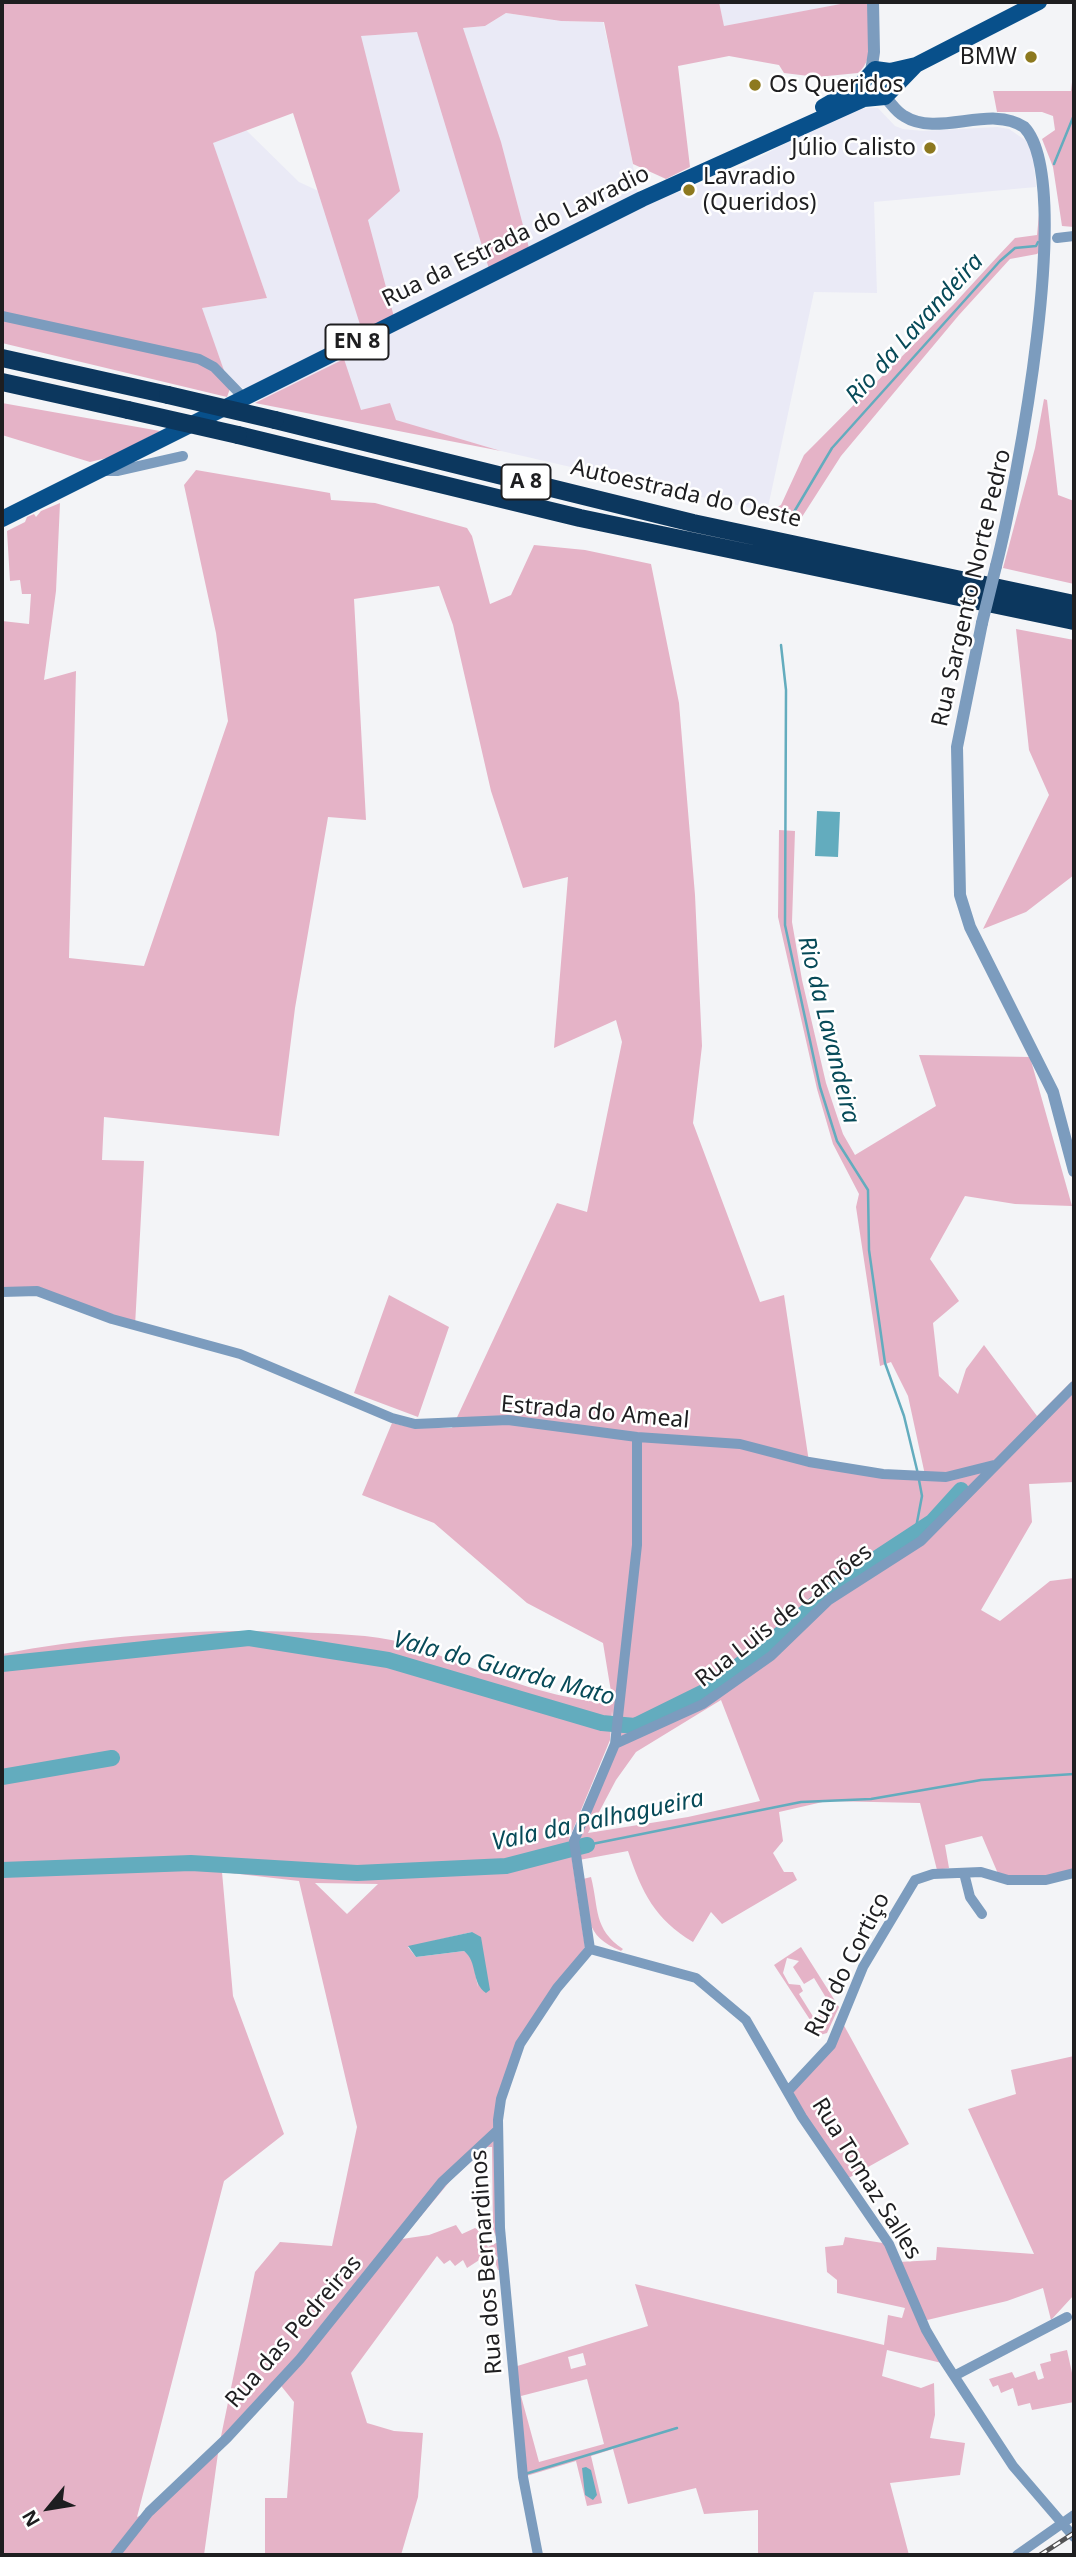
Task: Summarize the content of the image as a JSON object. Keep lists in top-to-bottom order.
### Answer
{
  "streets": {
    "highway": ["A 8", "Autoestrada do Oeste"],
    "main road": ["Rua da Estrada do Lavradio", "EN 8"],
    "street": [
      "Rua Sargento Norte Pedro",
      "Estrada do Ameal",
      "Rua Luis de Camões",
      "Rua do Cortiço",
      "Rua Tomaz Salles",
      "Rua dos Bernardinos",
      "Rua das Pedreiras"
    ]
  },
  "crossings": [
    ["Rua da Estrada do Lavradio", "Rua Sargento Norte Pedro"],
    ["Estrada do Ameal", "Rua Luis de Camões"],
    ["Rua do Cortiço", "Rua Tomaz Salles"],
    ["Rua Tomaz Salles", "Rua dos Bernardinos"],
    ["Rua dos Bernardinos", "Rua das Pedreiras"]
  ],
  "water": ["Rio da Lavandeira", "Vala do Guarda Mato", "Vala da Palhagueira"],
  "places": [
    "BMW",
    "Os Queridos",
    "Júlio Calisto",
    "Lavradio (Queridos)"
  ],
  "north": "bottom left"
}
